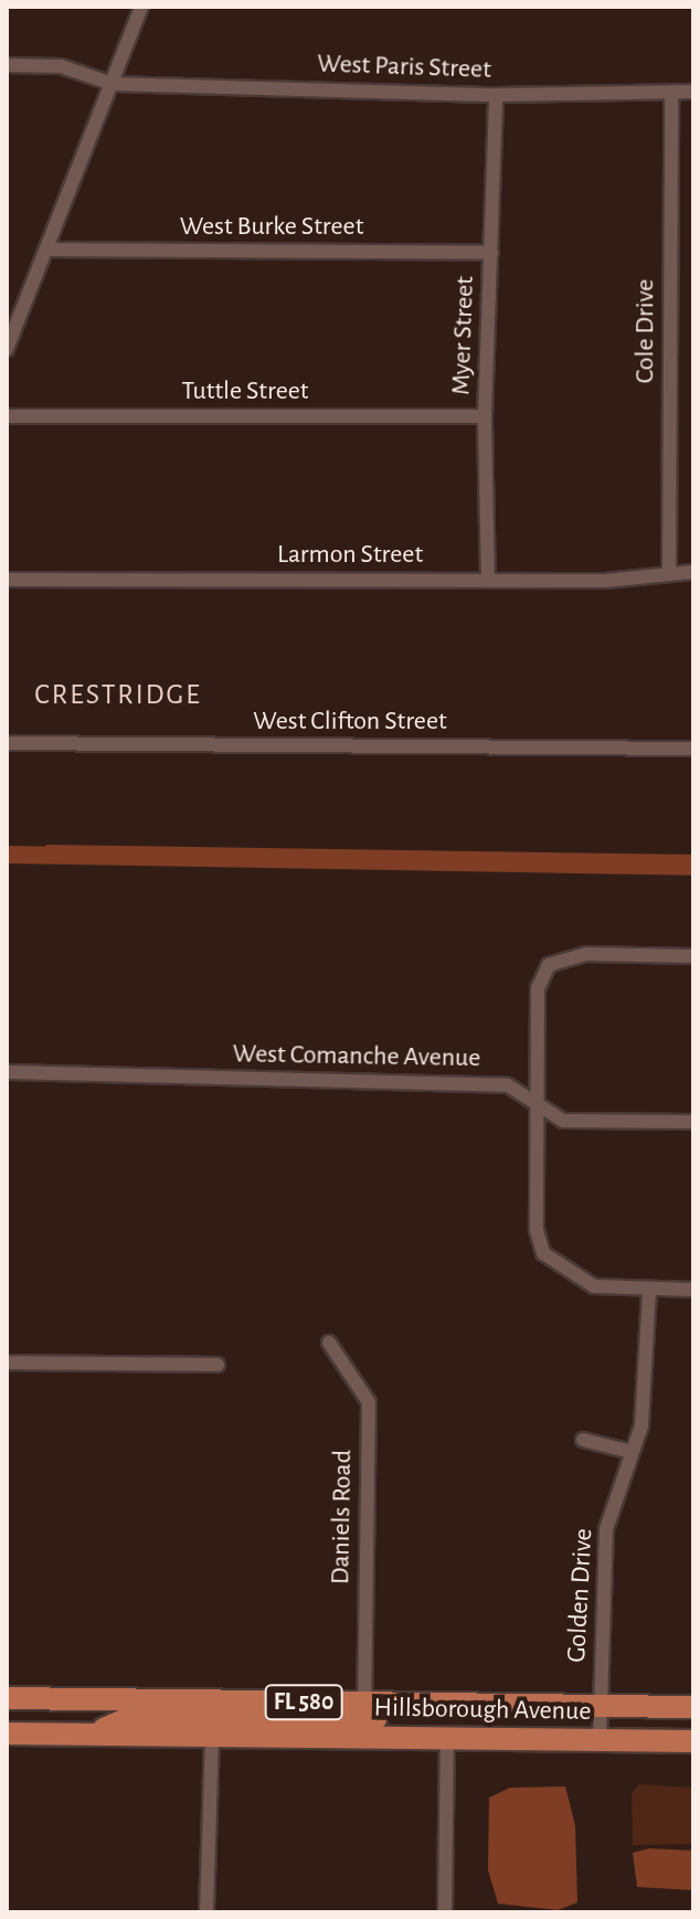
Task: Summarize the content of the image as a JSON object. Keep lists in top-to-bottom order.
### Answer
{
  "streets": {
    "main road": ["FL 580", "Hillsborough Avenue"],
    "street": [
      "West Paris Street",
      "West Burke Street",
      "Cole Drive",
      "Myer Street",
      "Tuttle Street",
      "Larmon Street",
      "West Clifton Street",
      "West Comanche Avenue",
      "Daniels Road",
      "Golden Drive"
    ]
  },
  "crossings": [
    ["West Paris Street", "Cole Drive"],
    ["West Paris Street", "Myer Street"],
    ["West Burke Street", "Myer Street"],
    ["Cole Drive", "Larmon Street"],
    ["Myer Street", "Tuttle Street"],
    ["Myer Street", "Larmon Street"],
    ["Daniels Road", "Hillsborough Avenue"],
    ["Golden Drive", "Hillsborough Avenue"]
  ],
  "districts": ["CRESTRIDGE"]
}
